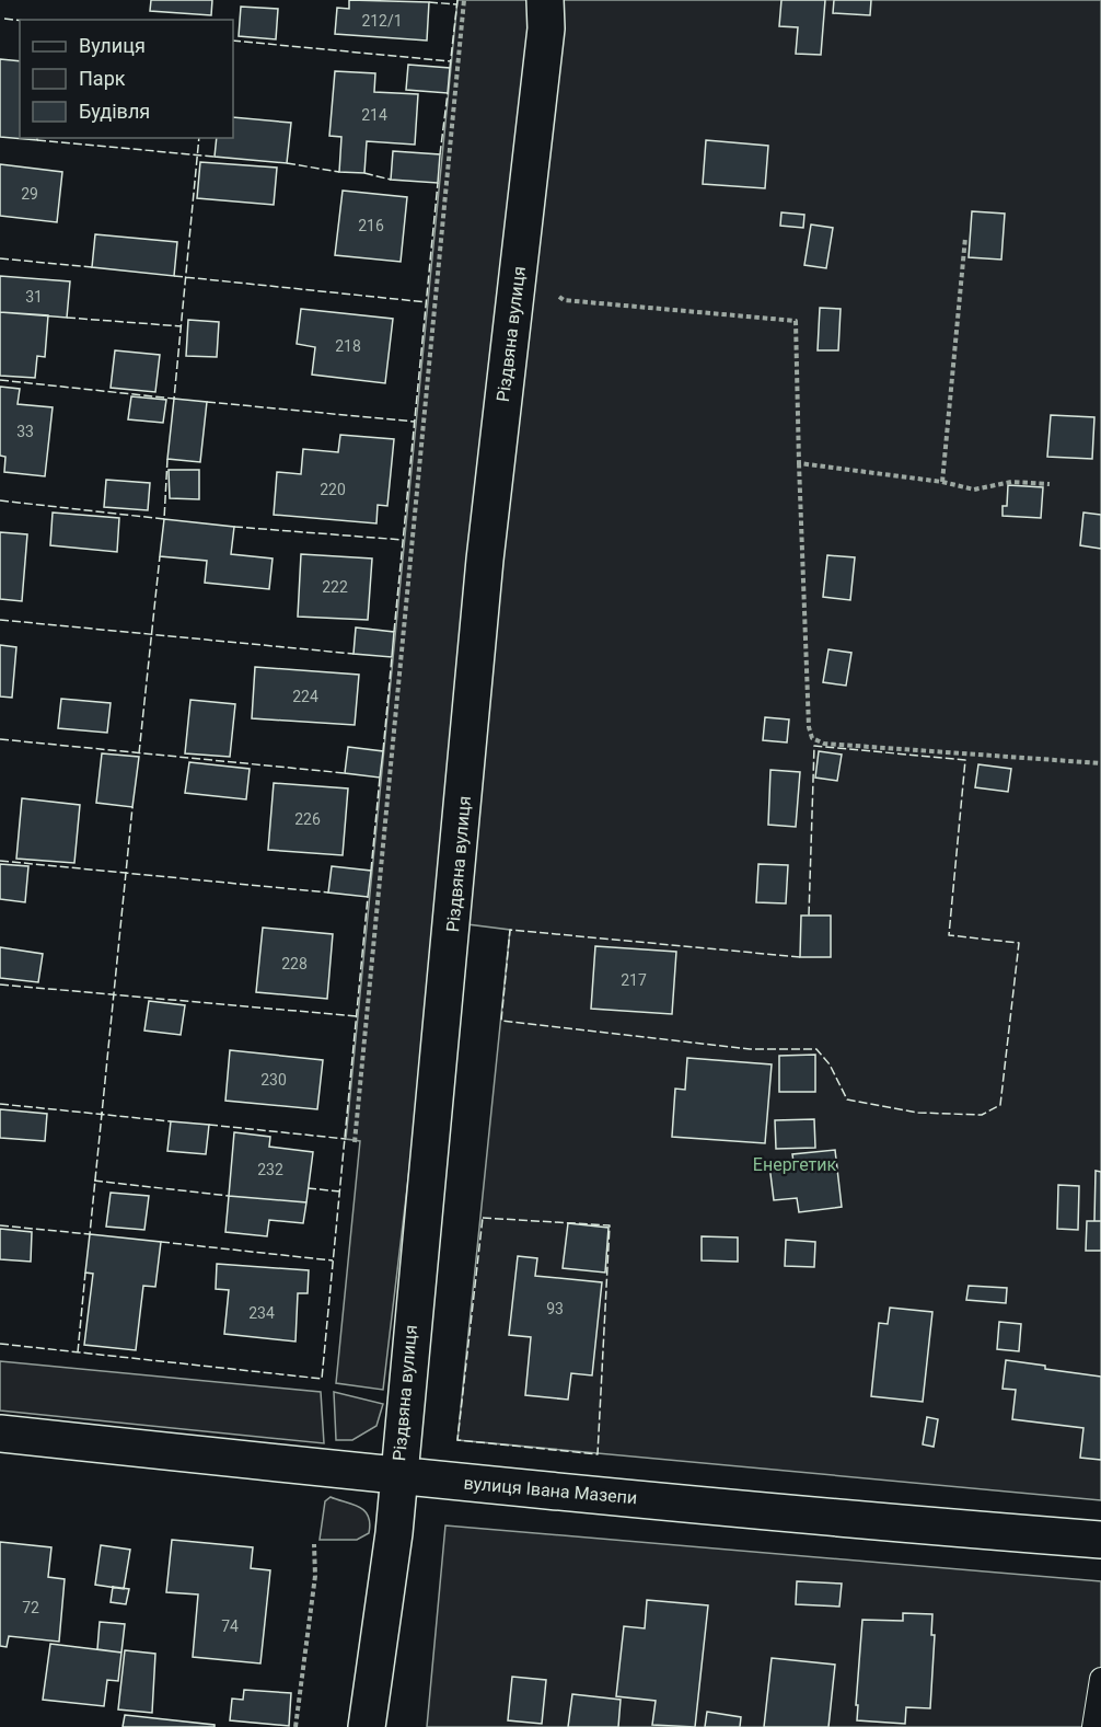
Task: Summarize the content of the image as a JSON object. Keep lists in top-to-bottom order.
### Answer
{
  "streets": {
    "street": ["Різдвяна вулиця", "вулиця Івана Мазепи"]
  },
  "crossings": [
    ["Різдвяна вулиця", "вулиця Івана Мазепи"]
  ],
  "parks": ["Енергетик"],
  "house_numbers": [
    "212/1",
    "214",
    "29",
    "216",
    "31",
    "218",
    "33",
    "220",
    "222",
    "224",
    "226",
    "228",
    "217",
    "230",
    "232",
    "93",
    "234",
    "72",
    "74"
  ],
  "legend": ["Вулиця", "Парк", "Будівля"]
}
